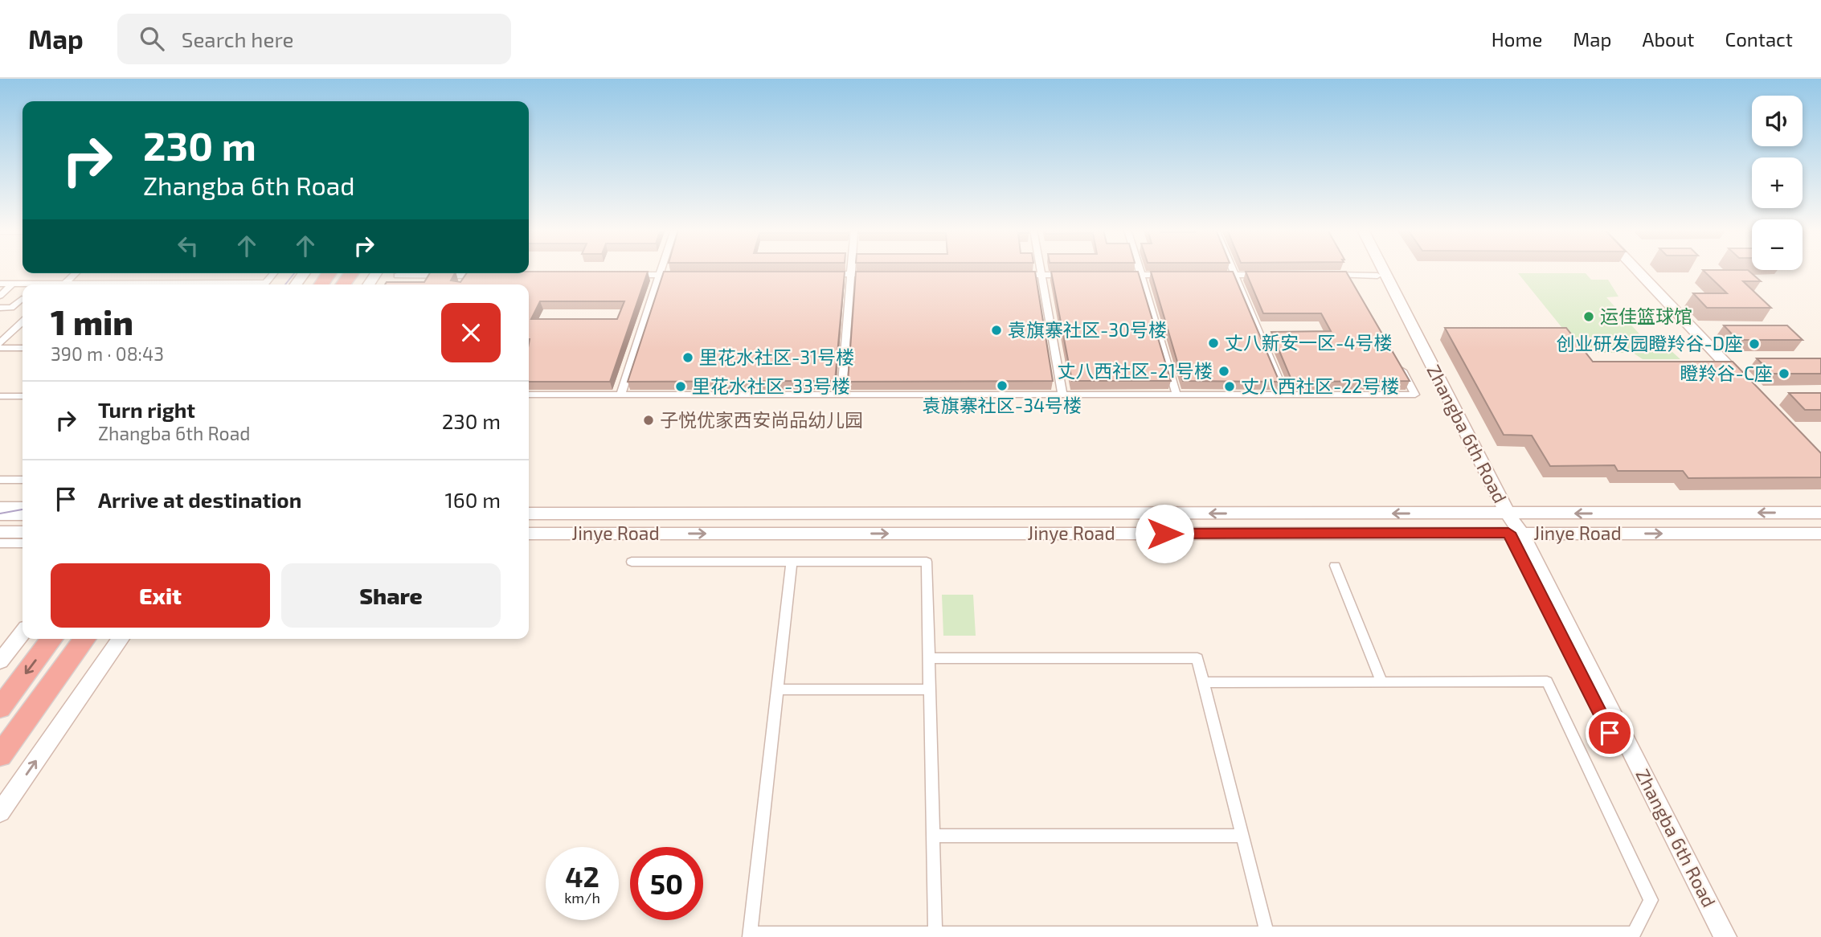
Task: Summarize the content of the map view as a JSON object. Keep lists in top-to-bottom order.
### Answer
{
  "streets": {
    "main road": ["Zhangba 6th Road", "Jinye Road"]
  },
  "crossings": [
    ["Zhangba 6th Road", "Jinye Road"]
  ],
  "places": [
    "运佳篮球馆",
    "袁旗寨社区-30号楼",
    "丈八新安一区-4号楼",
    "创业研发园瞪羚谷-D座",
    "里花水社区-31号楼",
    "丈八西社区-21号楼",
    "瞪羚谷-C座",
    "袁旗寨社区-34号楼",
    "里花水社区-33号楼",
    "丈八西社区-22号楼",
    "子悦优家西安尚品幼儿园"
  ],
  "page": {
    "header": "Map",
    "search": "Search here",
    "nav": [
      "Home",
      "Map",
      "About",
      "Contact"
    ],
    "map_buttons": ["+", "−"],
    "turn": ["230 m", "Zhangba 6th Road"],
    "heading": ["1 min", "390 m · 08:43"],
    "list": [
      {
        "name": "Turn right",
        "note": "Zhangba 6th Road",
        "value": "230 m"
      },
      {
        "name": "Arrive at destination",
        "value": "160 m"
      }
    ],
    "buttons": ["Exit", "Share"],
    "speed": "42 km/h",
    "limit": "50"
  }
}
